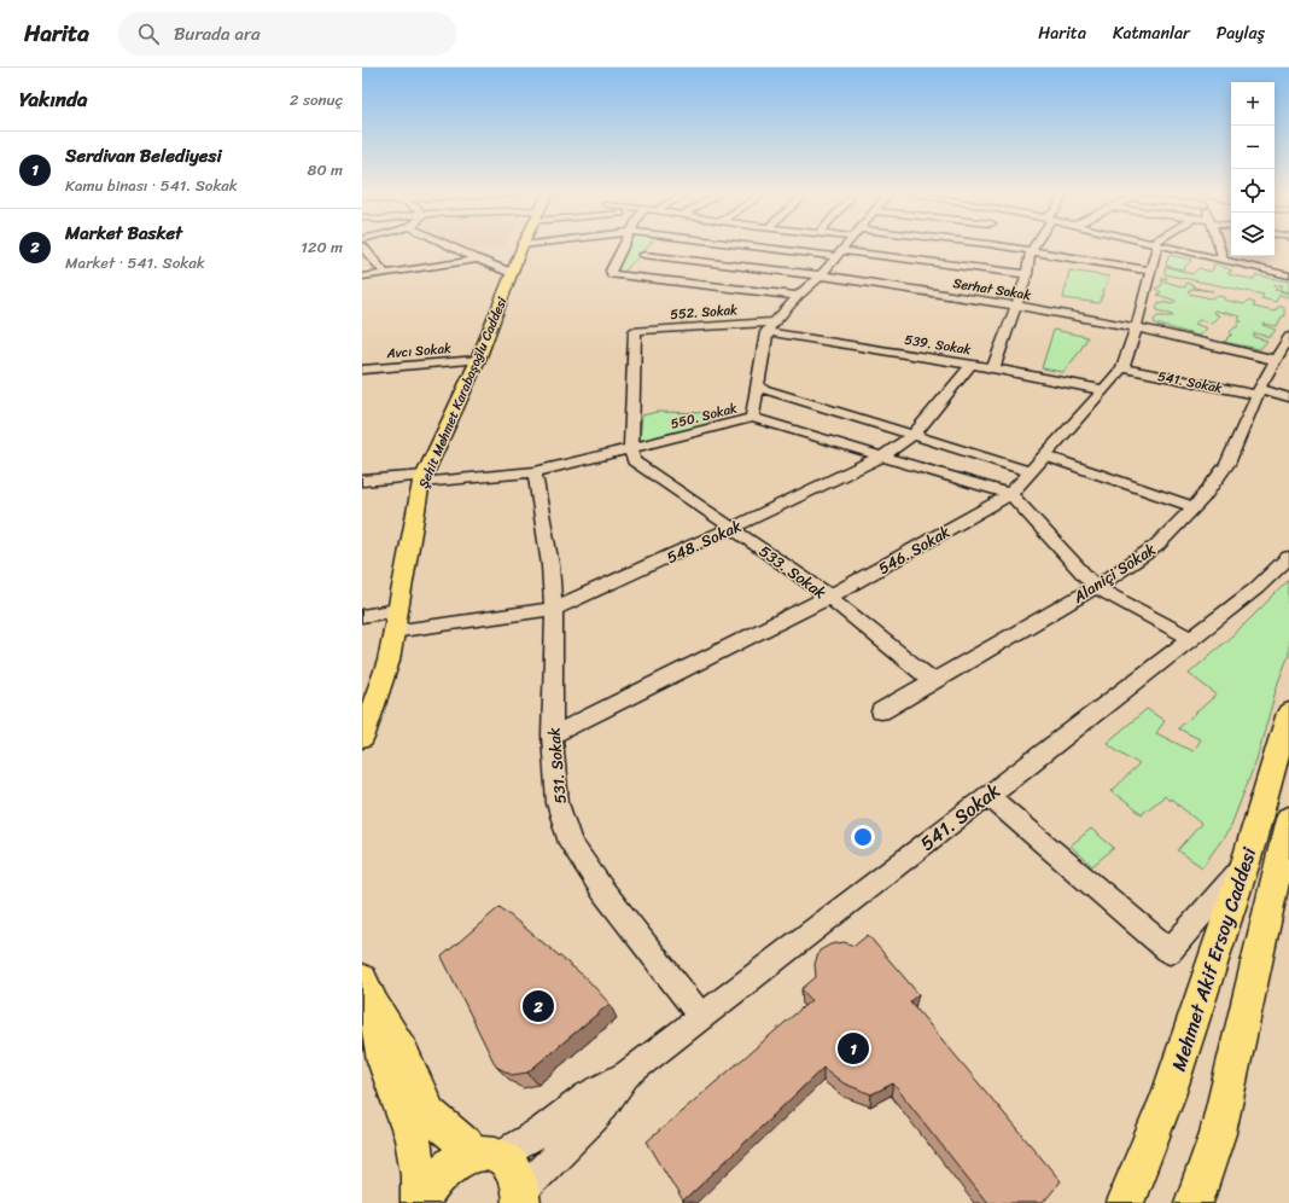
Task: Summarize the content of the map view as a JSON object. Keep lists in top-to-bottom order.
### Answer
{
  "streets": {
    "main road": ["Şehit Mehmet Karabaşoğlu Caddesi", "Mehmet Akif Ersoy Caddesi"],
    "street": [
      "Serhat Sokak",
      "552. Sokak",
      "539. Sokak",
      "Avcı Sokak",
      "541. Sokak",
      "550. Sokak",
      "548. Sokak",
      "546. Sokak",
      "533. Sokak",
      "Alaniçi Sokak",
      "531. Sokak"
    ]
  },
  "crossings": [
    ["Serhat Sokak", "546. Sokak"],
    ["Serhat Sokak", "Alaniçi Sokak"],
    ["552. Sokak", "539. Sokak"],
    ["552. Sokak", "550. Sokak"],
    ["552. Sokak", "533. Sokak"],
    ["539. Sokak", "550. Sokak"],
    ["539. Sokak", "548. Sokak"],
    ["539. Sokak", "546. Sokak"],
    ["Avcı Sokak", "Şehit Mehmet Karabaşoğlu Caddesi"],
    ["541. Sokak", "546. Sokak"],
    ["541. Sokak", "Alaniçi Sokak"],
    ["541. Sokak", "531. Sokak"],
    ["Şehit Mehmet Karabaşoğlu Caddesi", "550. Sokak"],
    ["Şehit Mehmet Karabaşoğlu Caddesi", "548. Sokak"],
    ["550. Sokak", "533. Sokak"],
    ["550. Sokak", "531. Sokak"],
    ["548. Sokak", "533. Sokak"],
    ["548. Sokak", "531. Sokak"],
    ["546. Sokak", "533. Sokak"],
    ["546. Sokak", "531. Sokak"],
    ["533. Sokak", "Alaniçi Sokak"]
  ],
  "page": {
    "header": "Harita",
    "search": "Burada ara",
    "nav": ["Harita", "Katmanlar", "Paylaş"],
    "heading": ["Yakında", "2 sonuç"],
    "map_buttons": ["+", "−"],
    "list": [
      {
        "mark": "1",
        "name": "Serdivan Belediyesi",
        "note": "Kamu binası · 541. Sokak",
        "value": "80 m"
      },
      {
        "mark": "2",
        "name": "Market Basket",
        "note": "Market · 541. Sokak",
        "value": "120 m"
      }
    ],
    "pins": ["2", "1"]
  }
}
